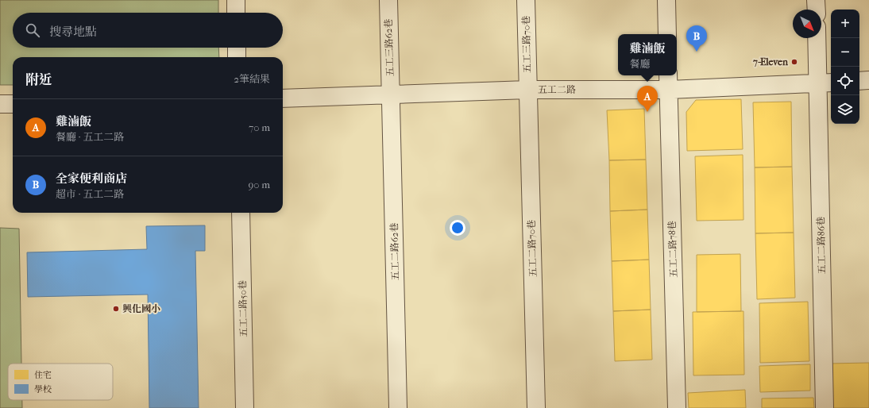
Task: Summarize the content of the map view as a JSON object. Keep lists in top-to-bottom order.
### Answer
{
  "streets": {
    "street": [
      "五工三路70巷",
      "五工三路62巷",
      "五工二路",
      "五工二路86巷",
      "五工二路70巷",
      "五工二路78巷",
      "五工二路62巷",
      "五工二路50巷"
    ]
  },
  "crossings": [
    ["五工三路70巷", "五工二路"],
    ["五工三路70巷", "五工二路70巷"],
    ["五工三路62巷", "五工二路"],
    ["五工三路62巷", "五工二路62巷"],
    ["五工二路", "五工二路86巷"],
    ["五工二路", "五工二路70巷"],
    ["五工二路", "五工二路78巷"],
    ["五工二路", "五工二路62巷"]
  ],
  "places": ["7-Eleven", "興化國小"],
  "legend": ["住宅", "學校"],
  "north": "bottom right",
  "page": {
    "map_buttons": ["+", "−"],
    "search": "搜尋地點",
    "pins": ["B", "A"],
    "popup": ["雞滷飯", "餐廳"],
    "heading": ["附近", "2筆結果"],
    "list": [
      {
        "mark": "A",
        "name": "雞滷飯",
        "note": "餐廳 · 五工二路",
        "value": "70 m"
      },
      {
        "mark": "B",
        "name": "全家便利商店",
        "note": "超市 · 五工二路",
        "value": "90 m"
      }
    ]
  }
}
